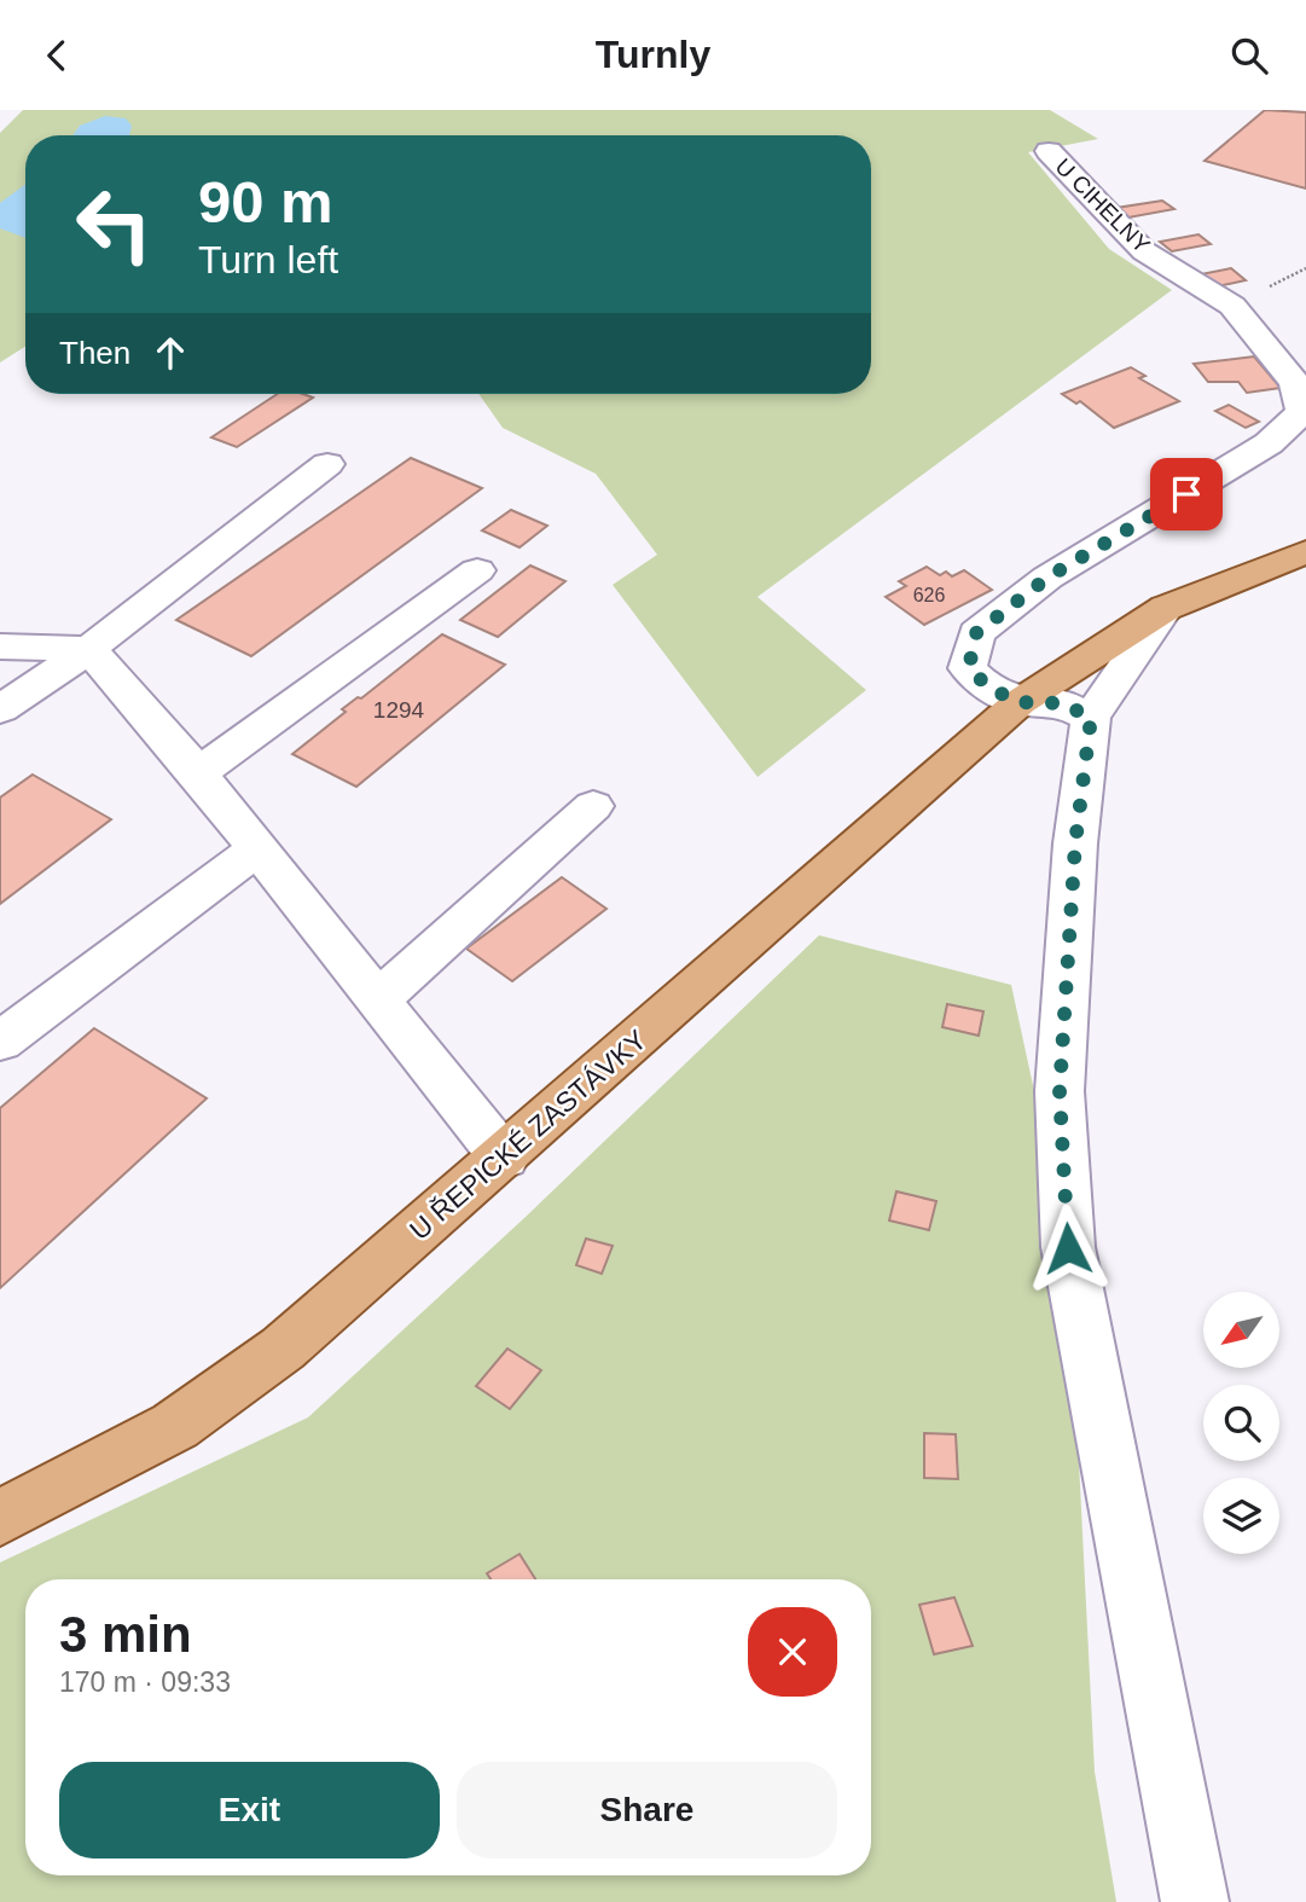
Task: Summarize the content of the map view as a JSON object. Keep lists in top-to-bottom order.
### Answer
{
  "streets": {
    "main road": ["U ŘEPICKÉ ZASTÁVKY"],
    "street": ["U CIHELNY"]
  },
  "crossings": [
    ["U CIHELNY", "U ŘEPICKÉ ZASTÁVKY"]
  ],
  "house_numbers": ["626", "1294"],
  "north": "bottom left",
  "page": {
    "header": "Turnly",
    "turn": ["90 m", "Turn left"],
    "then": "Then",
    "heading": ["3 min", "170 m · 09:33"],
    "buttons": ["Exit", "Share"]
  }
}
